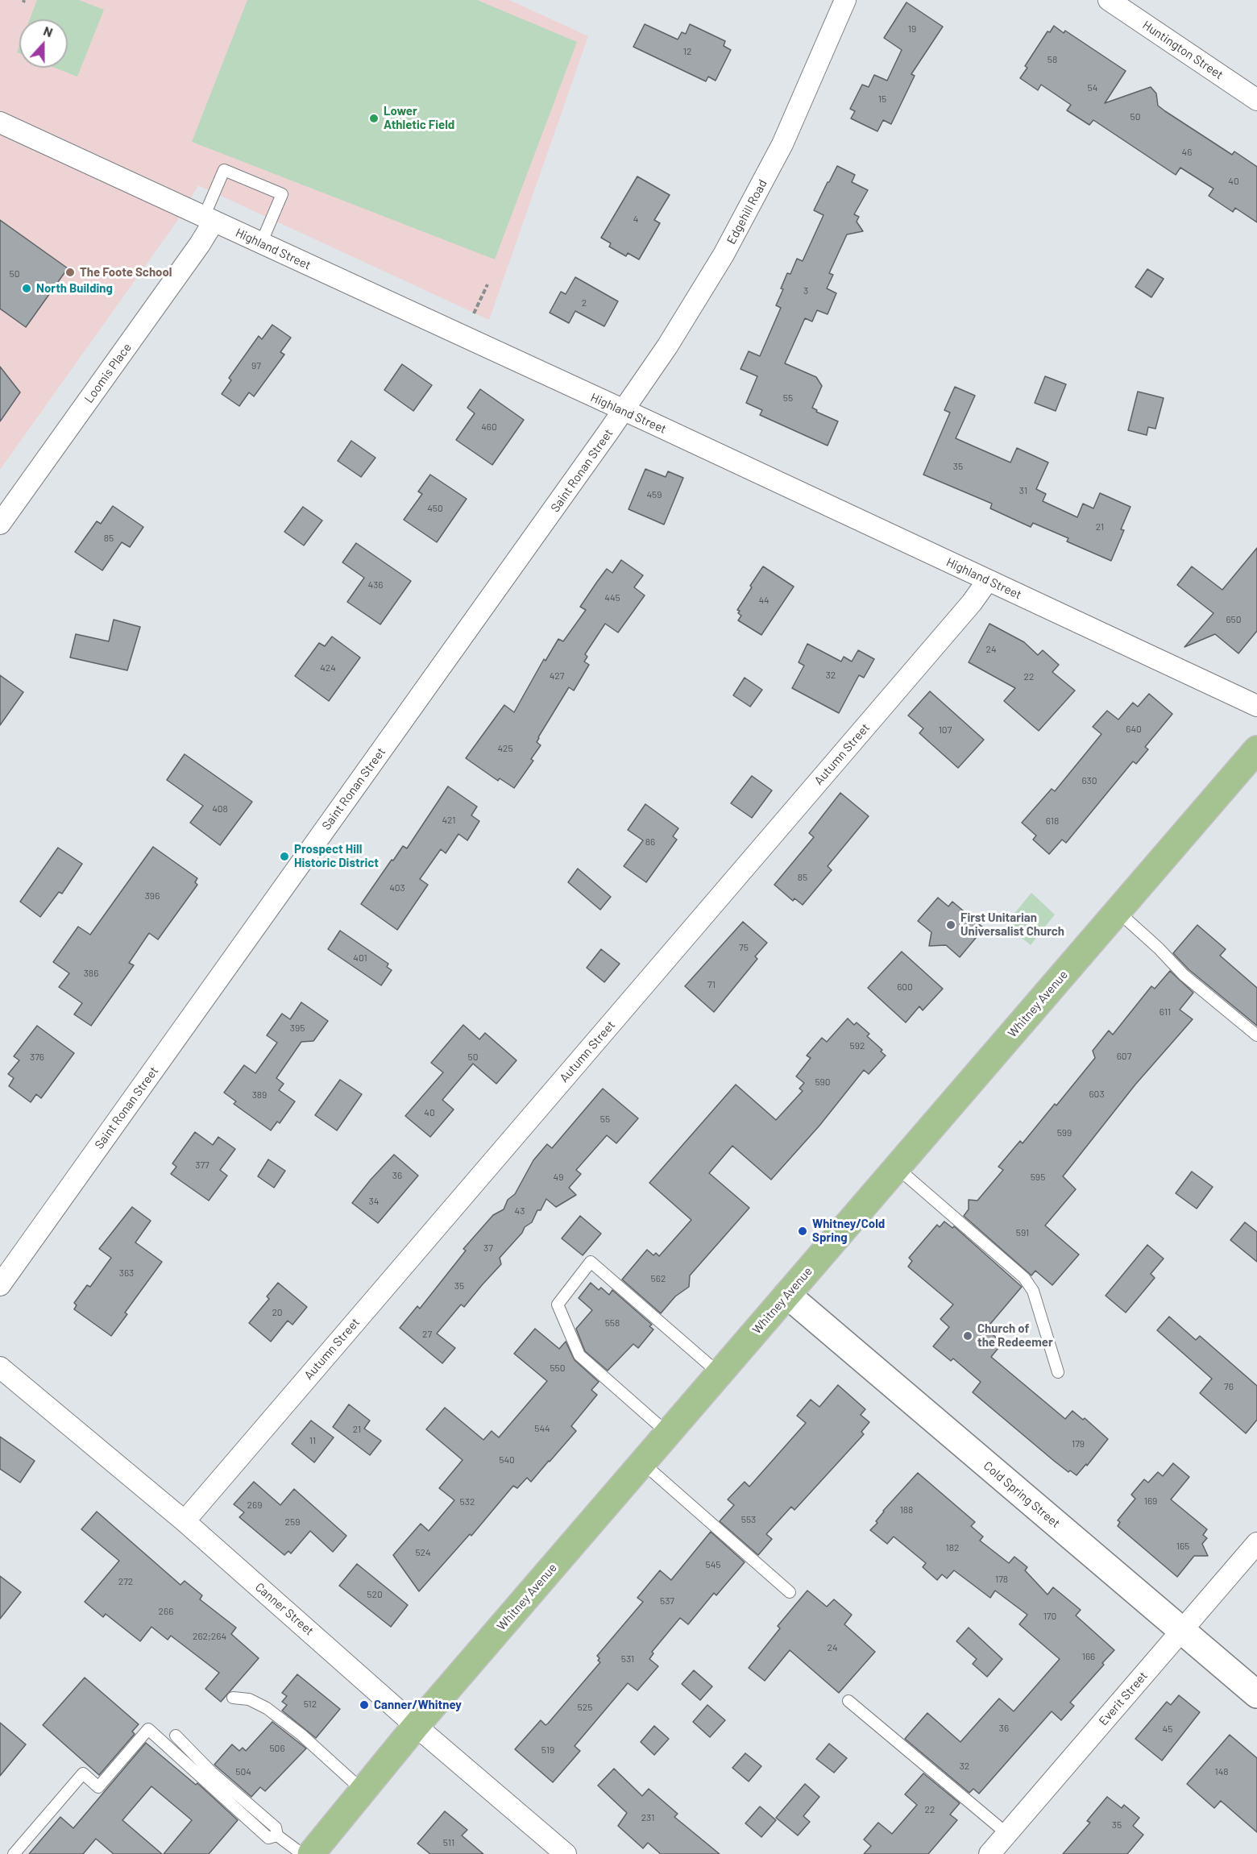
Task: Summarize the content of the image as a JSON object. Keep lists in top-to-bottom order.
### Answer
{
  "streets": {
    "main road": ["Whitney Avenue"],
    "street": [
      "Huntington Street",
      "Edgehill Road",
      "Highland Street",
      "Loomis Place",
      "Saint Ronan Street",
      "Autumn Street",
      "Cold Spring Street",
      "Canner Street",
      "Everit Street"
    ]
  },
  "crossings": [
    ["Edgehill Road", "Highland Street"],
    ["Edgehill Road", "Saint Ronan Street"],
    ["Highland Street", "Loomis Place"],
    ["Highland Street", "Saint Ronan Street"],
    ["Highland Street", "Autumn Street"],
    ["Autumn Street", "Canner Street"],
    ["Whitney Avenue", "Cold Spring Street"],
    ["Whitney Avenue", "Canner Street"],
    ["Cold Spring Street", "Everit Street"]
  ],
  "places": [
    "Lower Athletic Field",
    "The Foote School",
    "North Building",
    "Prospect Hill Historic District",
    "First Unitarian Universalist Church",
    "Whitney/Cold Spring",
    "Church of the Redeemer",
    "Canner/Whitney"
  ],
  "house_numbers": [
    "19",
    "12",
    "58",
    "54",
    "15",
    "50",
    "46",
    "40",
    "4",
    "50",
    "3",
    "2",
    "97",
    "55",
    "460",
    "35",
    "31",
    "459",
    "450",
    "21",
    "85",
    "436",
    "445",
    "44",
    "650",
    "24",
    "424",
    "32",
    "427",
    "22",
    "640",
    "107",
    "425",
    "630",
    "408",
    "421",
    "618",
    "86",
    "85",
    "403",
    "396",
    "75",
    "401",
    "386",
    "71",
    "600",
    "611",
    "395",
    "592",
    "607",
    "376",
    "50",
    "590",
    "603",
    "389",
    "40",
    "55",
    "599",
    "377",
    "36",
    "49",
    "595",
    "34",
    "43",
    "591",
    "37",
    "363",
    "562",
    "35",
    "20",
    "558",
    "27",
    "550",
    "76",
    "544",
    "21",
    "11",
    "179",
    "540",
    "169",
    "532",
    "269",
    "188",
    "553",
    "259",
    "165",
    "182",
    "524",
    "545",
    "178",
    "272",
    "520",
    "537",
    "266",
    "170",
    "262;264",
    "24",
    "166",
    "531",
    "512",
    "525",
    "36",
    "45",
    "506",
    "519",
    "32",
    "504",
    "148",
    "22",
    "231",
    "35",
    "511"
  ],
  "north": "top"
}
